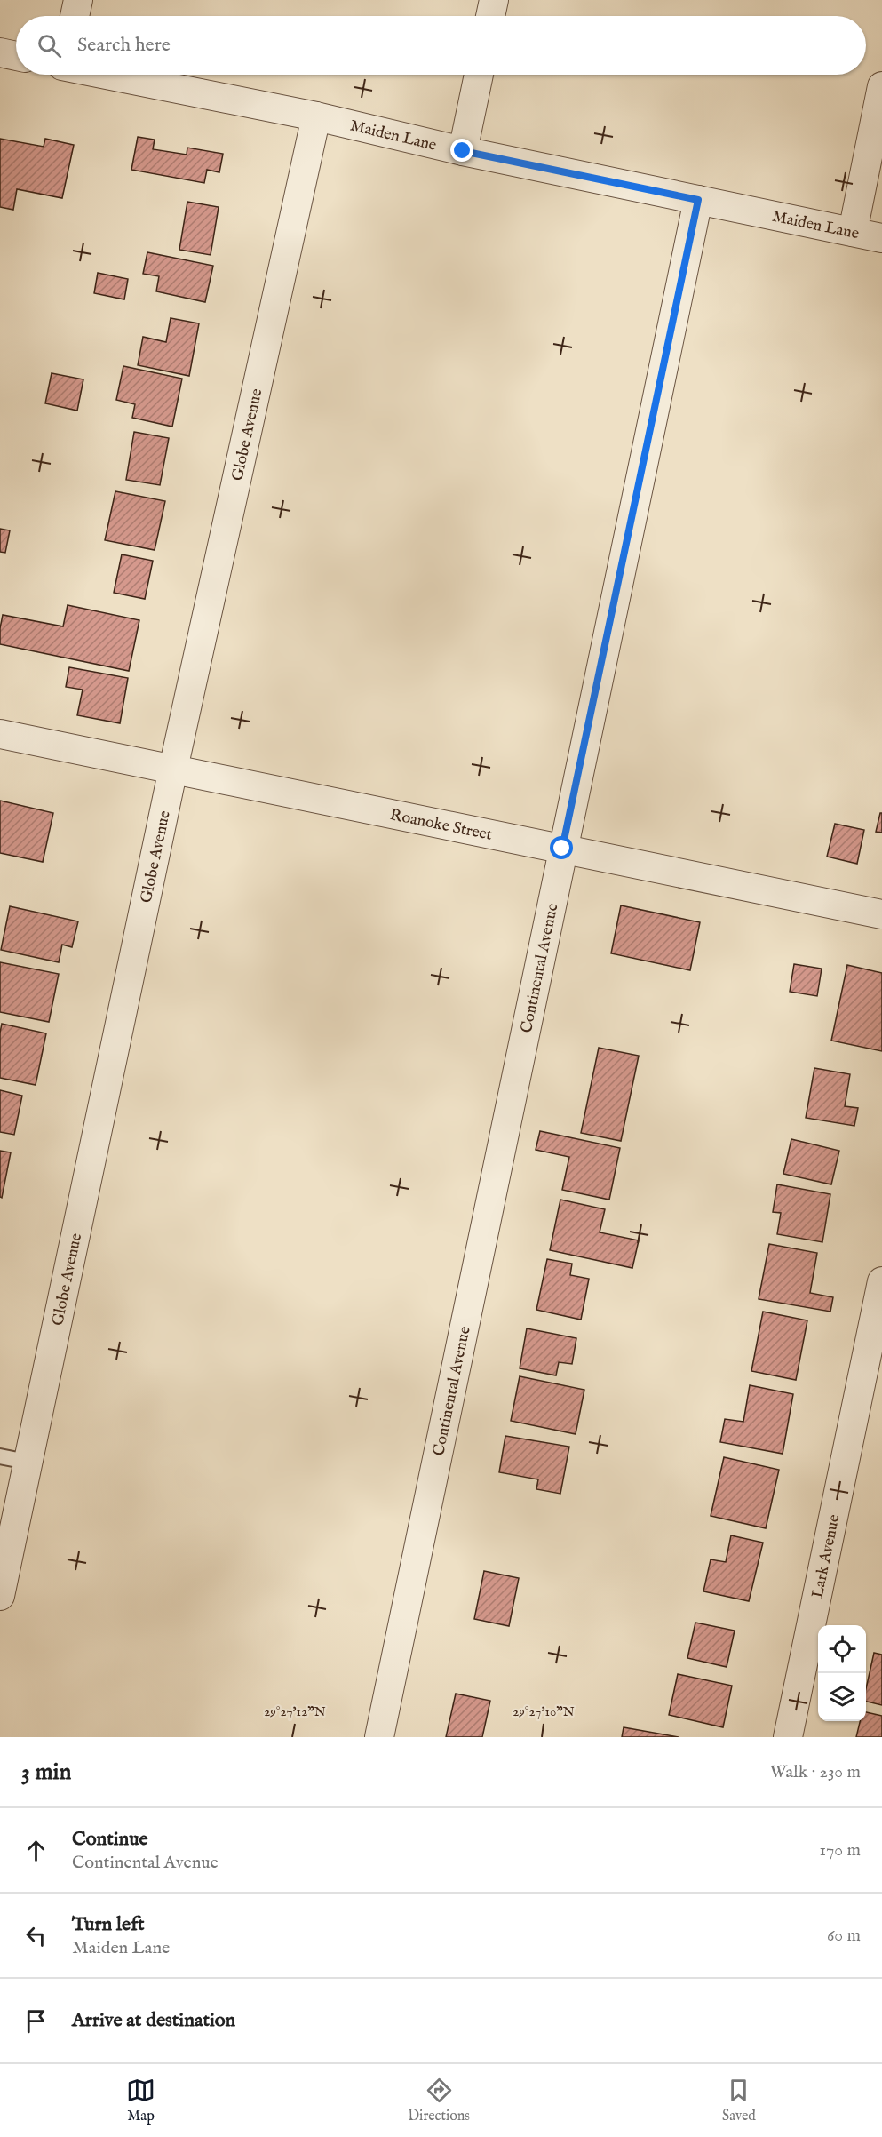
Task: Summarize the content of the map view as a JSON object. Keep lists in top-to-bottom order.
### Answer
{
  "streets": {
    "street": [
      "Maiden Lane",
      "Globe Avenue",
      "Roanoke Street",
      "Continental Avenue",
      "Lark Avenue"
    ]
  },
  "crossings": [
    ["Maiden Lane", "Globe Avenue"],
    ["Maiden Lane", "Continental Avenue"],
    ["Globe Avenue", "Roanoke Street"],
    ["Roanoke Street", "Continental Avenue"]
  ],
  "page": {
    "search": "Search here",
    "heading": ["3 min", "Walk · 230 m"],
    "list": [
      ["Continue", "Continental Avenue", "170 m"],
      ["Turn left", "Maiden Lane", "60 m"],
      "Arrive at destination"
    ],
    "nav": ["Map", "Directions", "Saved"]
  },
  "coordinates": ["29°27'12\"N", "29°27'10\"N"]
}
